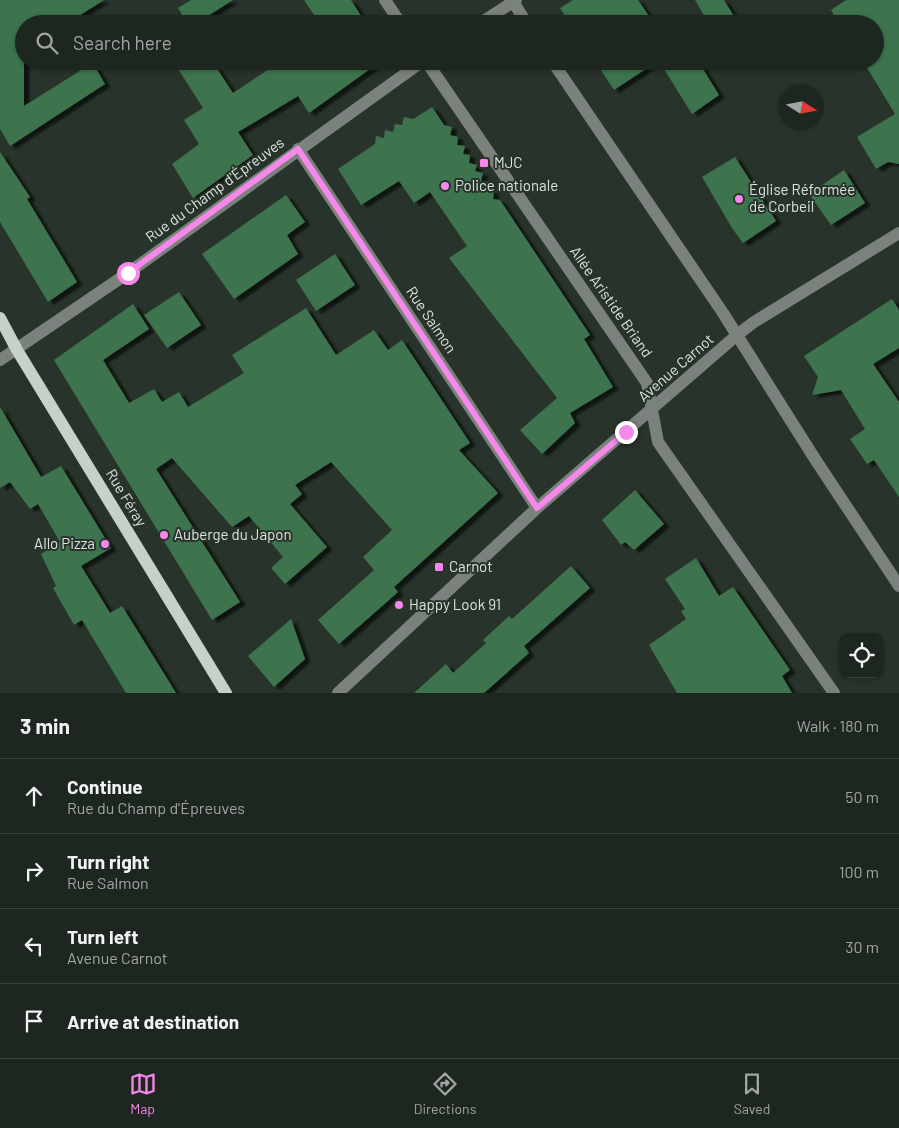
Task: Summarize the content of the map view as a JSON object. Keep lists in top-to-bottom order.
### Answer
{
  "streets": {
    "main road": ["Rue Féray"],
    "street": [
      "Rue du Champ d'Épreuves",
      "Allée Aristide Briand",
      "Rue Salmon",
      "Avenue Carnot"
    ]
  },
  "crossings": [
    ["Rue du Champ d'Épreuves", "Rue Salmon"],
    ["Rue du Champ d'Épreuves", "Rue Féray"],
    ["Allée Aristide Briand", "Avenue Carnot"],
    ["Rue Salmon", "Avenue Carnot"]
  ],
  "places": {
    "transit": ["MJC", "Carnot"],
    "other": [
      "Police nationale",
      "Église Réformée de Corbeil",
      "Auberge du Japon",
      "Allo Pizza",
      "Happy Look 91"
    ]
  },
  "north": "right",
  "page": {
    "search": "Search here",
    "heading": ["3 min", "Walk · 180 m"],
    "list": [
      ["Continue", "Rue du Champ d'Épreuves", "50 m"],
      ["Turn right", "Rue Salmon", "100 m"],
      ["Turn left", "Avenue Carnot", "30 m"],
      "Arrive at destination"
    ],
    "nav": ["Map", "Directions", "Saved"]
  }
}
